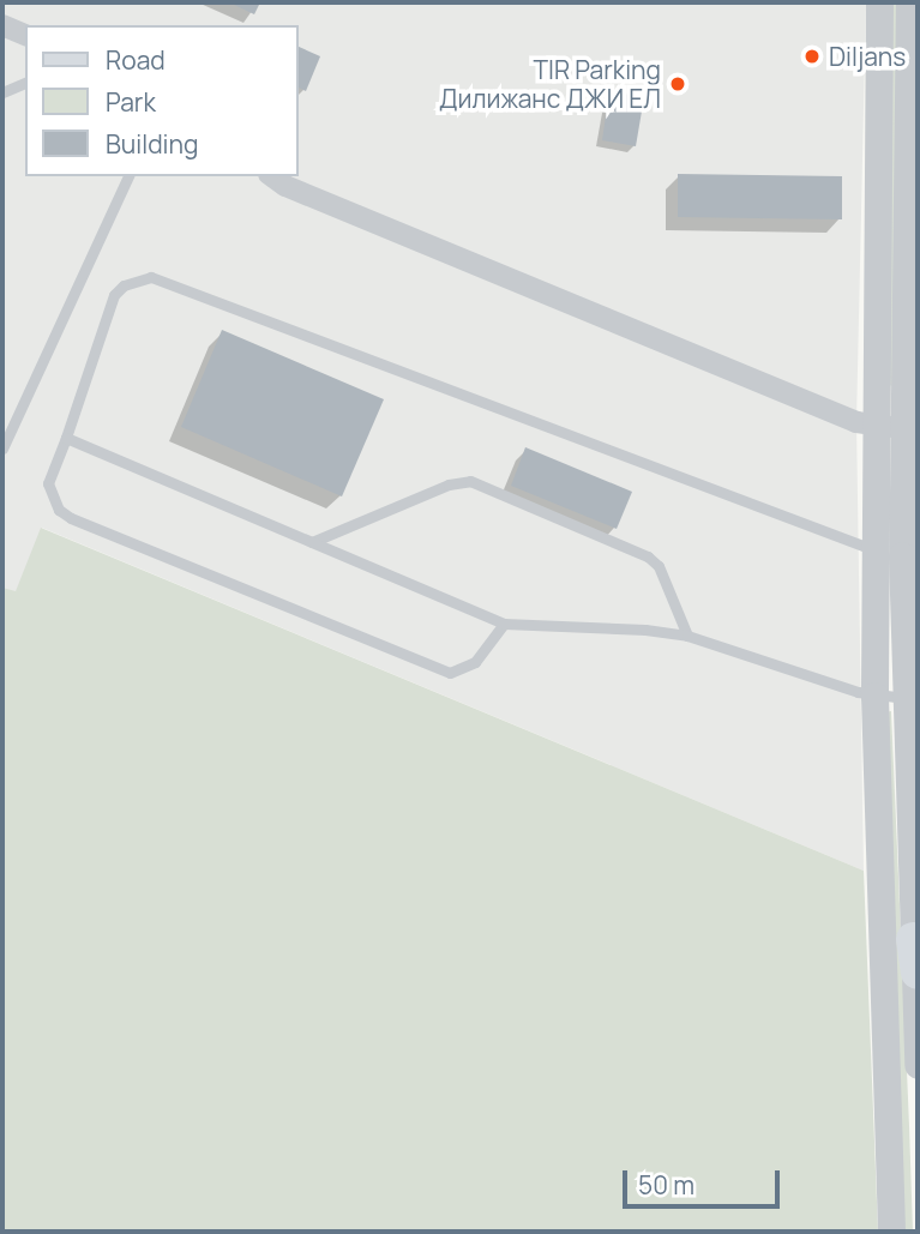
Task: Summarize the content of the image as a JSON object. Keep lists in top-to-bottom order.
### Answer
{
  "places": ["Diljans", "TIR Parking Дилижанс ДЖИ ЕЛ"],
  "legend": ["Road", "Park", "Building"],
  "scale_bar": "50 m"
}
